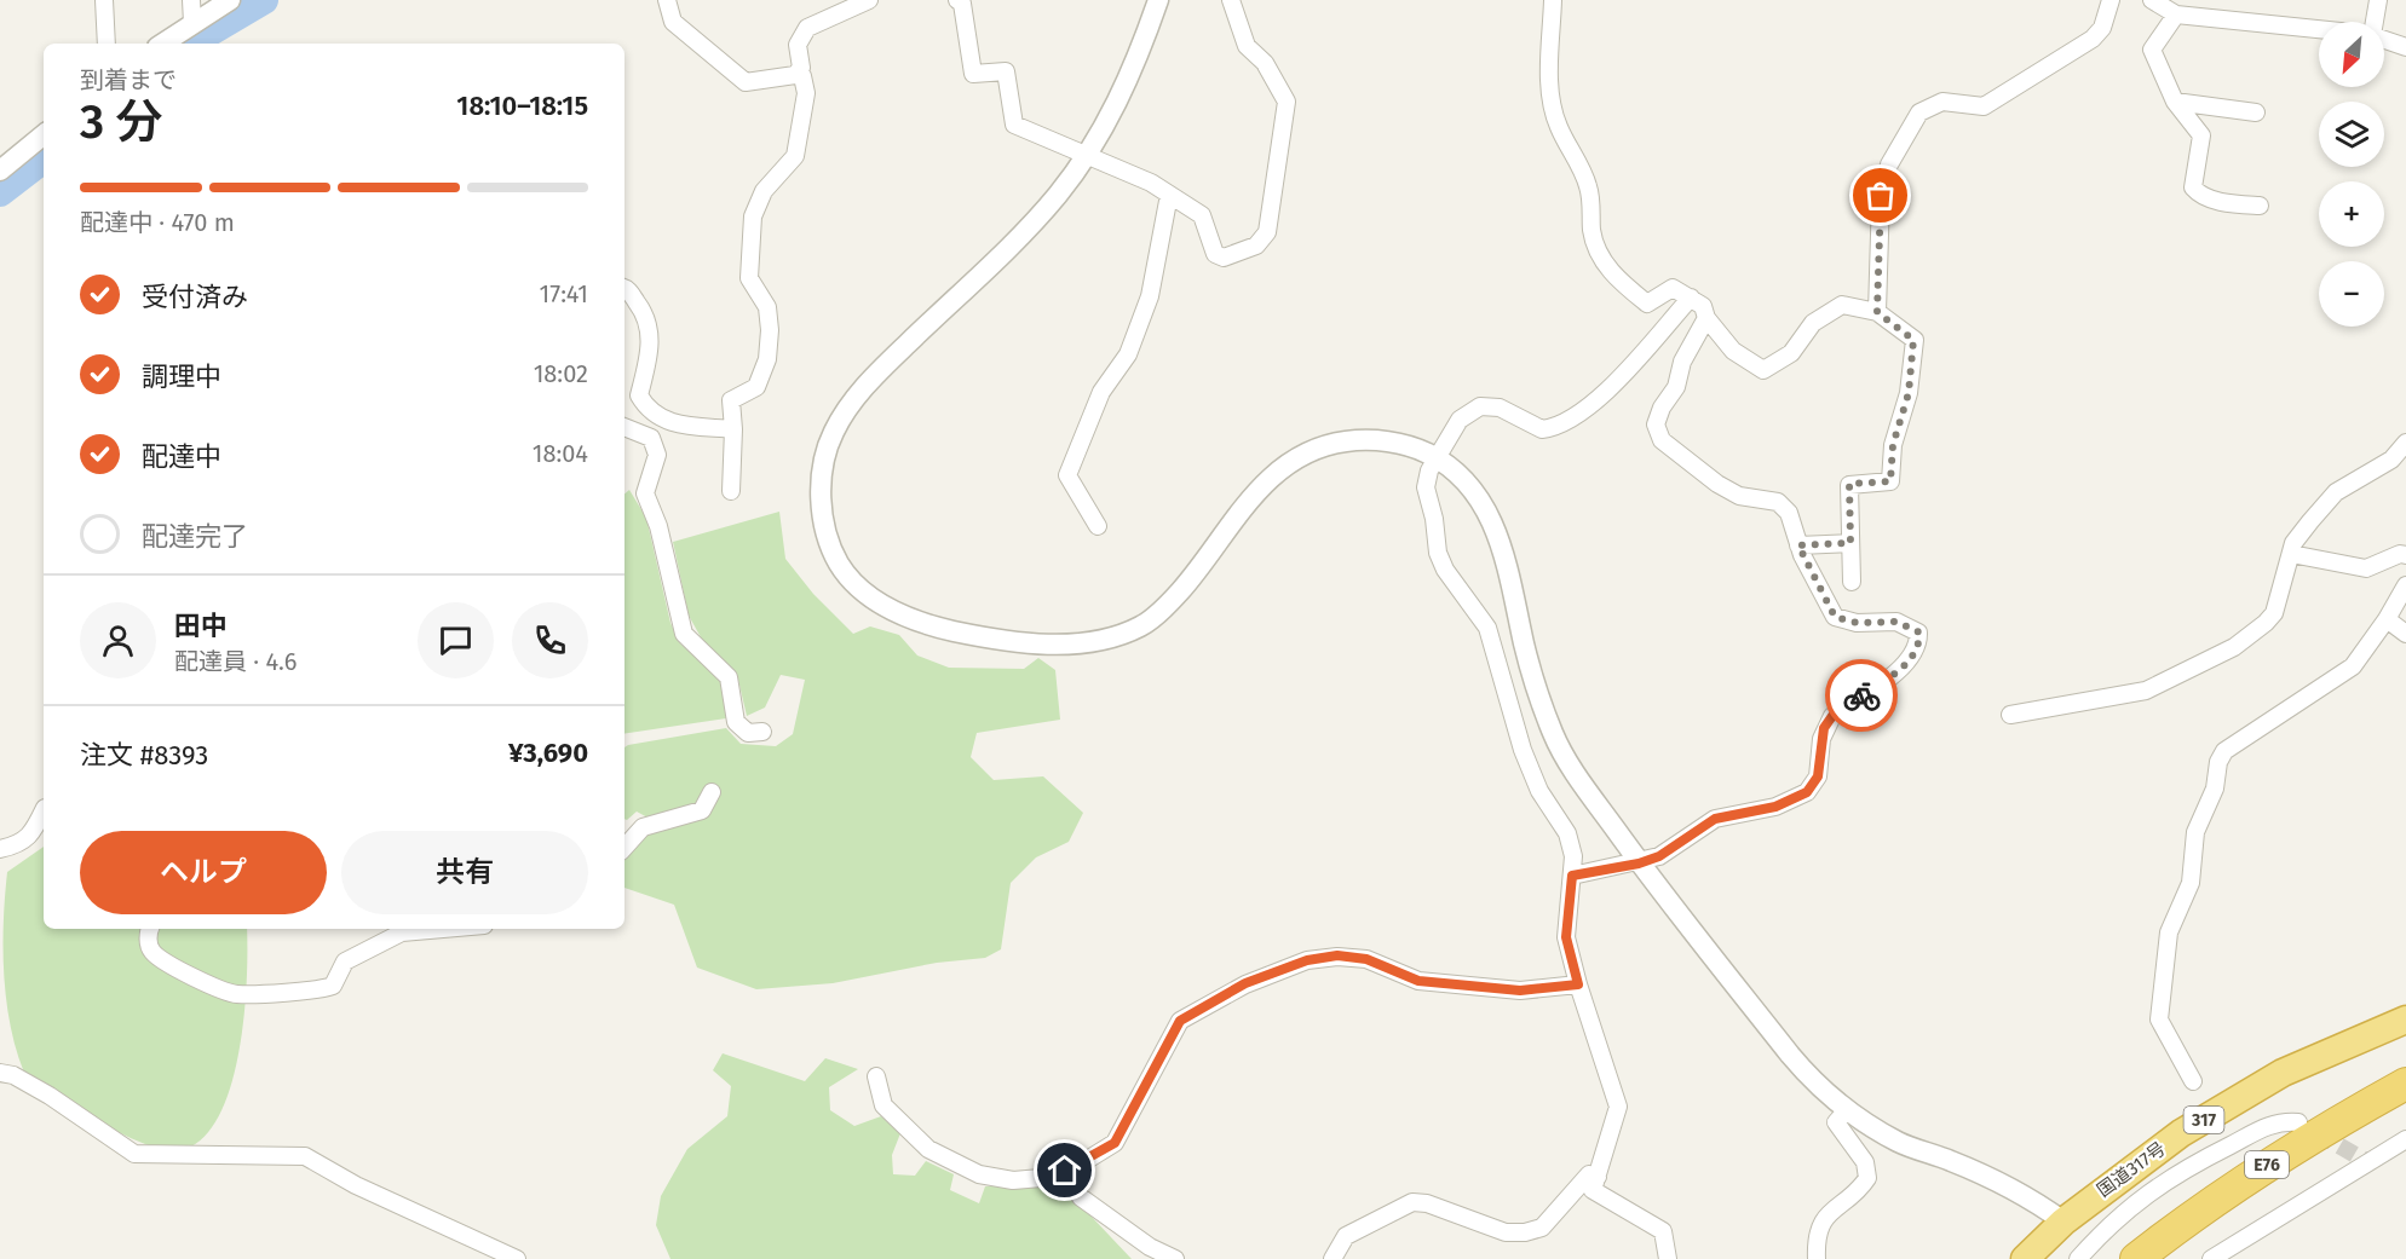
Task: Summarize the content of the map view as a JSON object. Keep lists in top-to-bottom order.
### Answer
{
  "streets": {
    "highway": ["317", "E76", "国道317号"]
  },
  "north": "bottom left",
  "page": {
    "map_buttons": ["+", "−"],
    "heading": ["3 分", "到着まで", "18:10–18:15"],
    "panel": [
      "田中",
      "配達員 · 4.6",
      "注文 #8393",
      "¥3,690"
    ],
    "bar": "配達中 · 470 m",
    "list": [
      ["受付済み", "17:41"],
      ["調理中", "18:02"],
      ["配達中", "18:04"],
      "配達完了"
    ],
    "buttons": ["ヘルプ", "共有"]
  }
}
